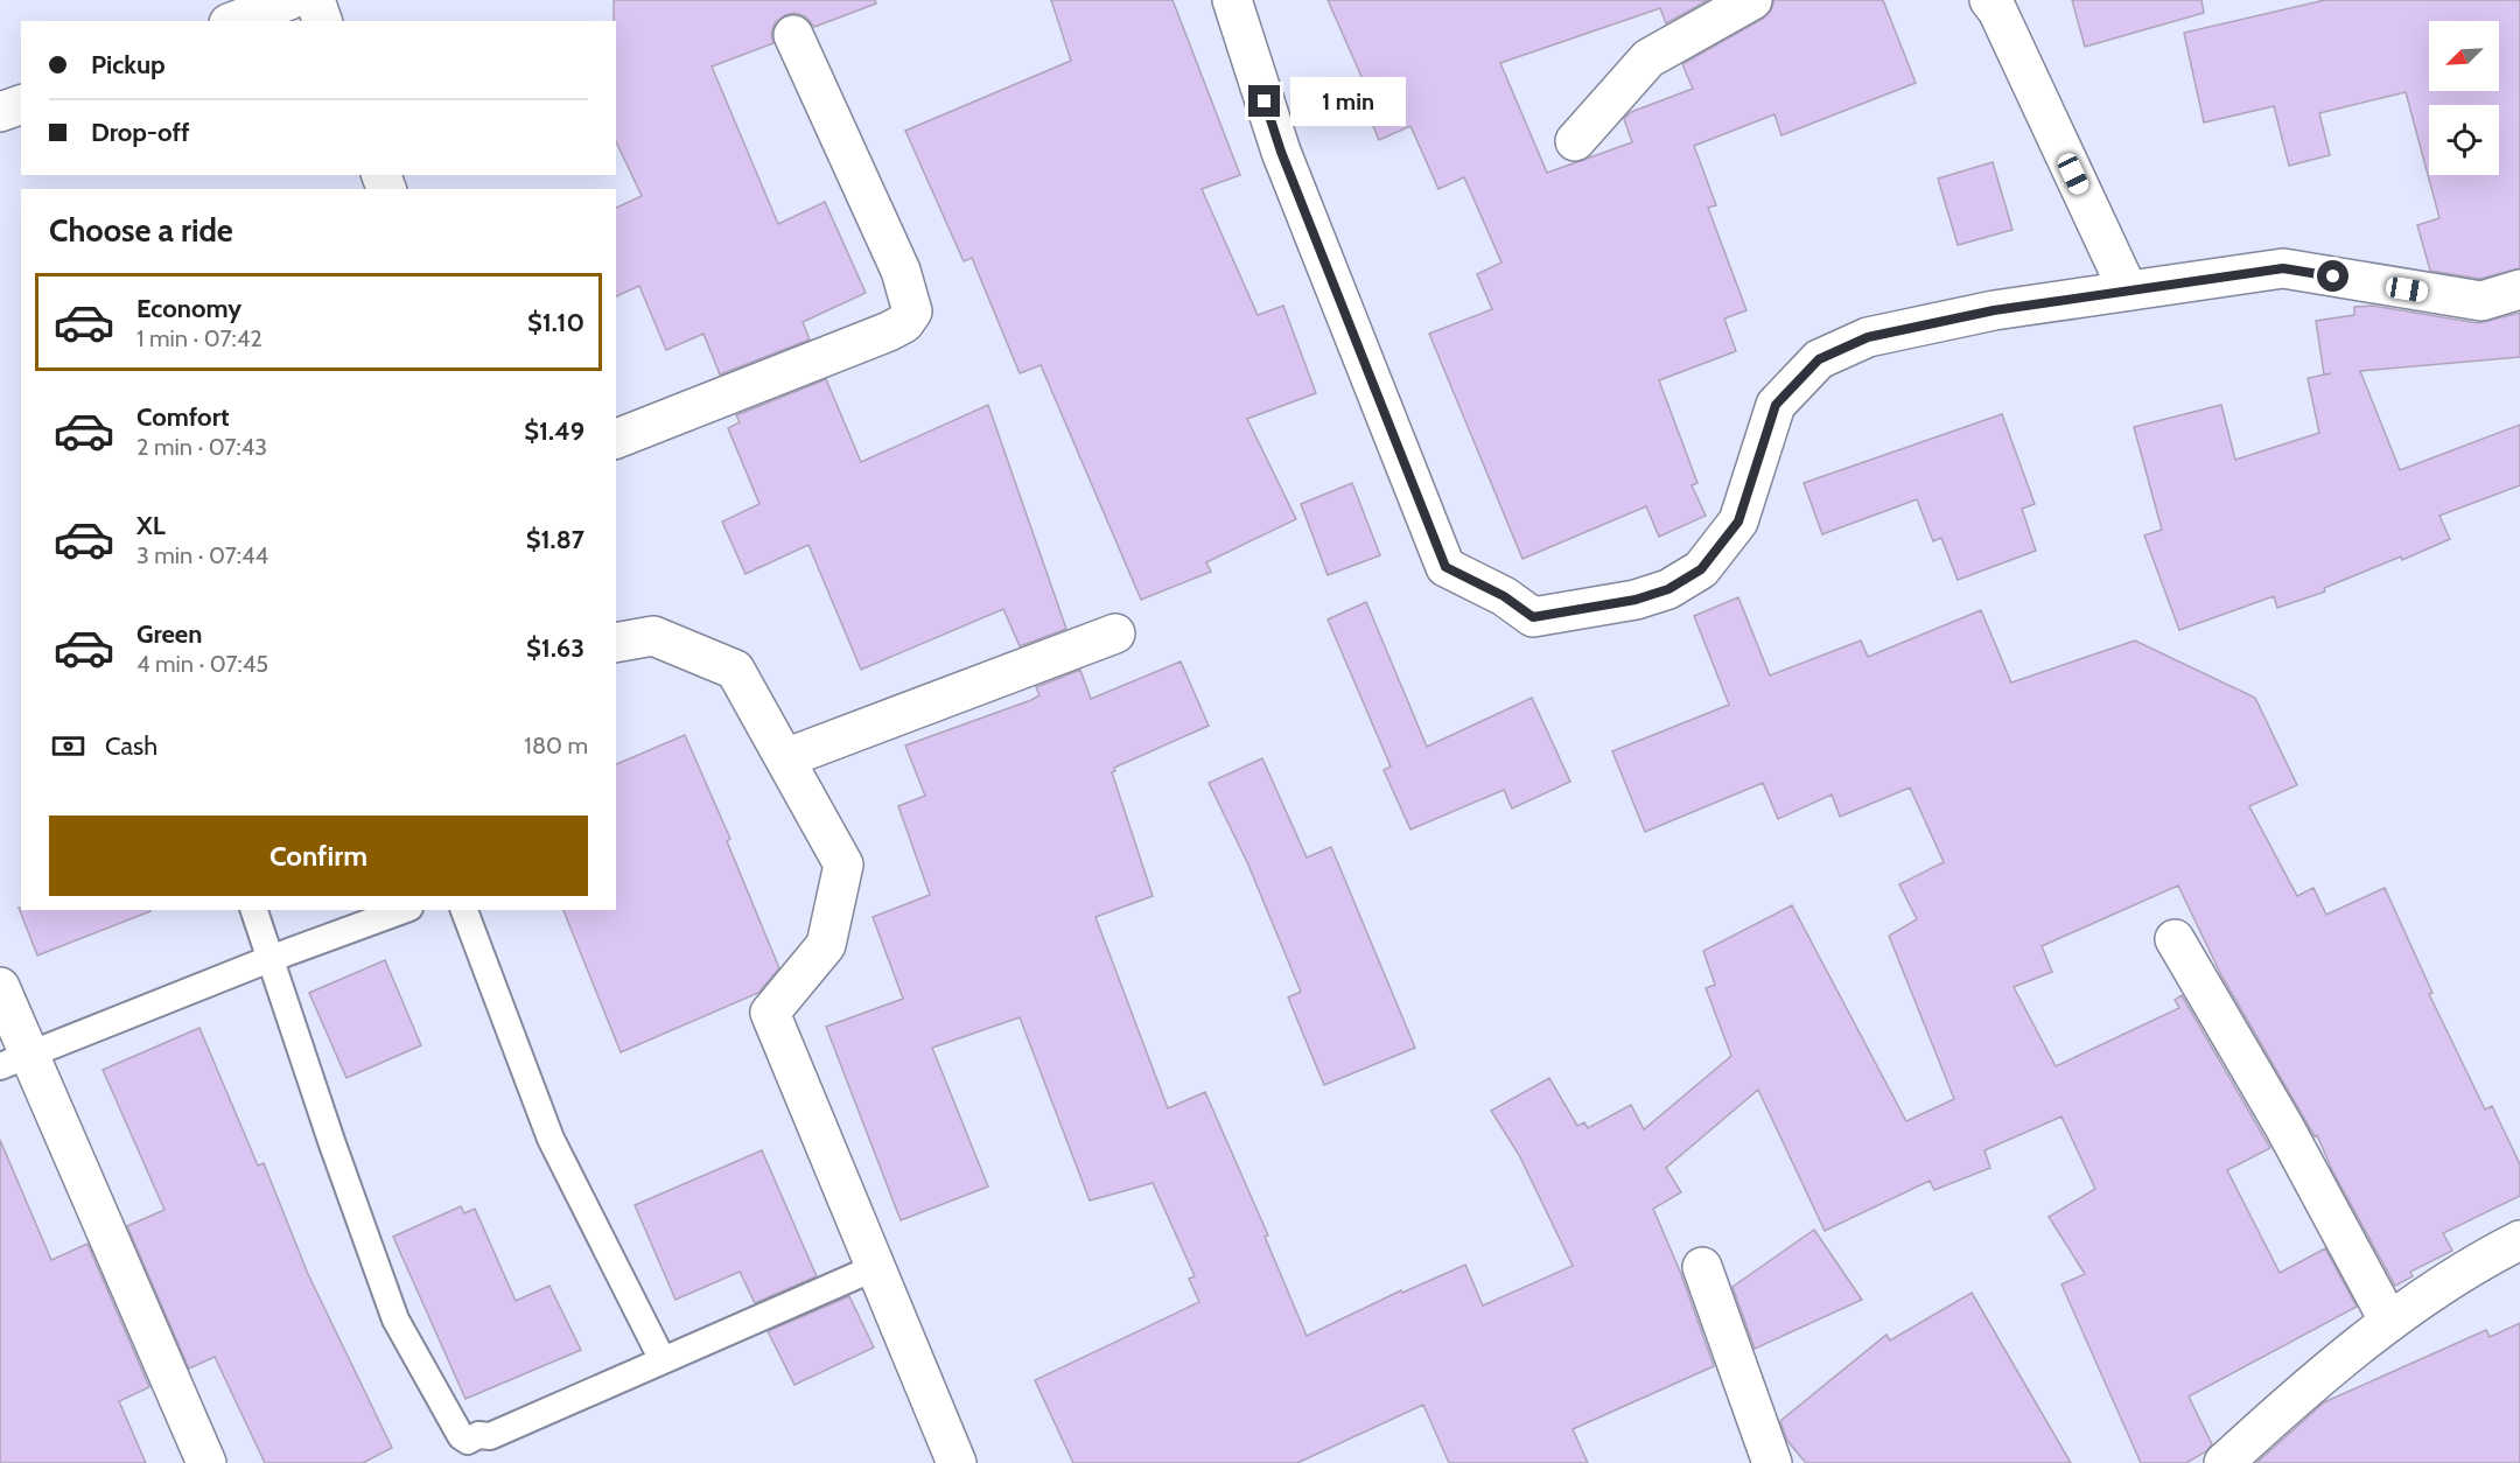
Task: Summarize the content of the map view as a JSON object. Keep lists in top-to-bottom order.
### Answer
{
  "north": "bottom left",
  "page": {
    "banner": ["Pickup", "Drop-off"],
    "bubble": "1 min",
    "heading": "Choose a ride",
    "list": [
      {
        "name": "Economy",
        "note": "1 min · 07:42",
        "value": "$1.10"
      },
      {
        "name": "Comfort",
        "note": "2 min · 07:43",
        "value": "$1.49"
      },
      {
        "name": "XL",
        "note": "3 min · 07:44",
        "value": "$1.87"
      },
      {
        "name": "Green",
        "note": "4 min · 07:45",
        "value": "$1.63"
      }
    ],
    "pay": ["Cash", "180 m"],
    "buttons": "Confirm"
  }
}
